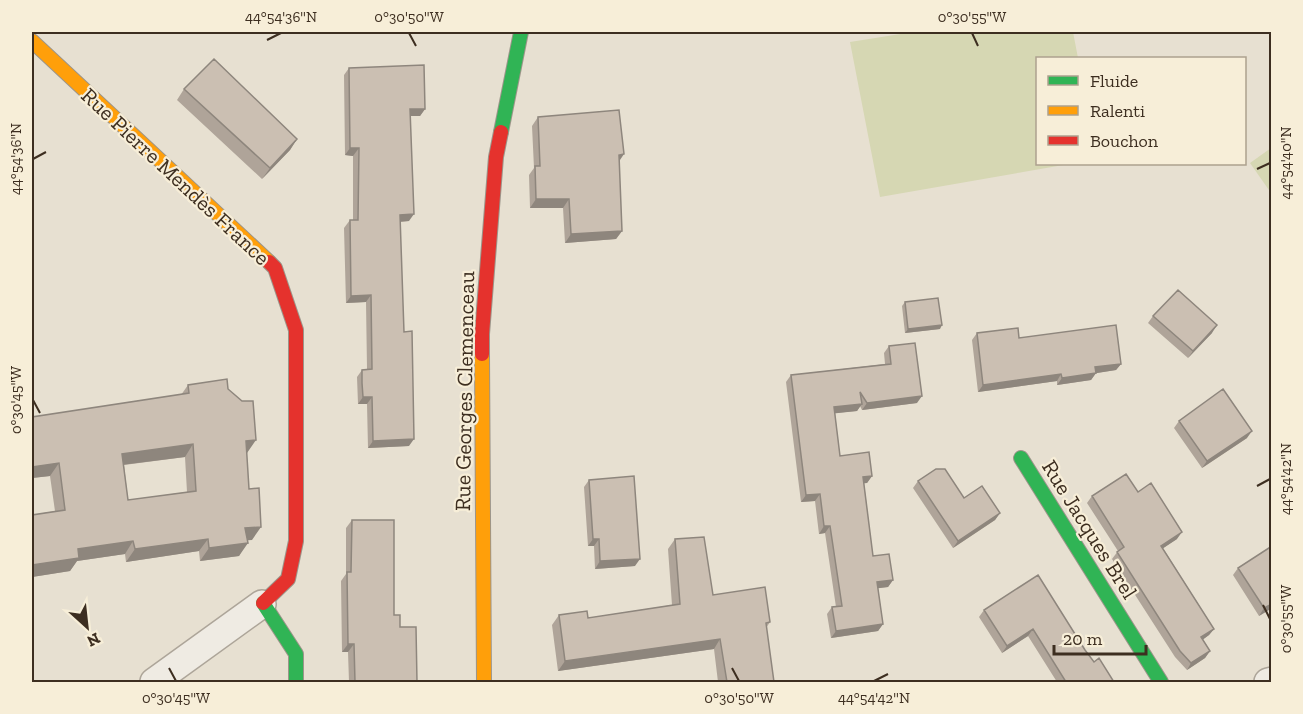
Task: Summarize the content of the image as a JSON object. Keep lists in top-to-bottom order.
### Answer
{
  "streets": {
    "street": ["Rue Pierre Mendès France", "Rue Georges Clemenceau", "Rue Jacques Brel"]
  },
  "legend": ["Fluide", "Ralenti", "Bouchon"],
  "scale_bar": "20 m",
  "north": "bottom right",
  "coordinates": [
    "44°54'36\"N",
    "0°30'50\"W",
    "0°30'55\"W",
    "44°54'40\"N",
    "0°30'45\"W",
    "44°54'42\"N"
  ]
}
